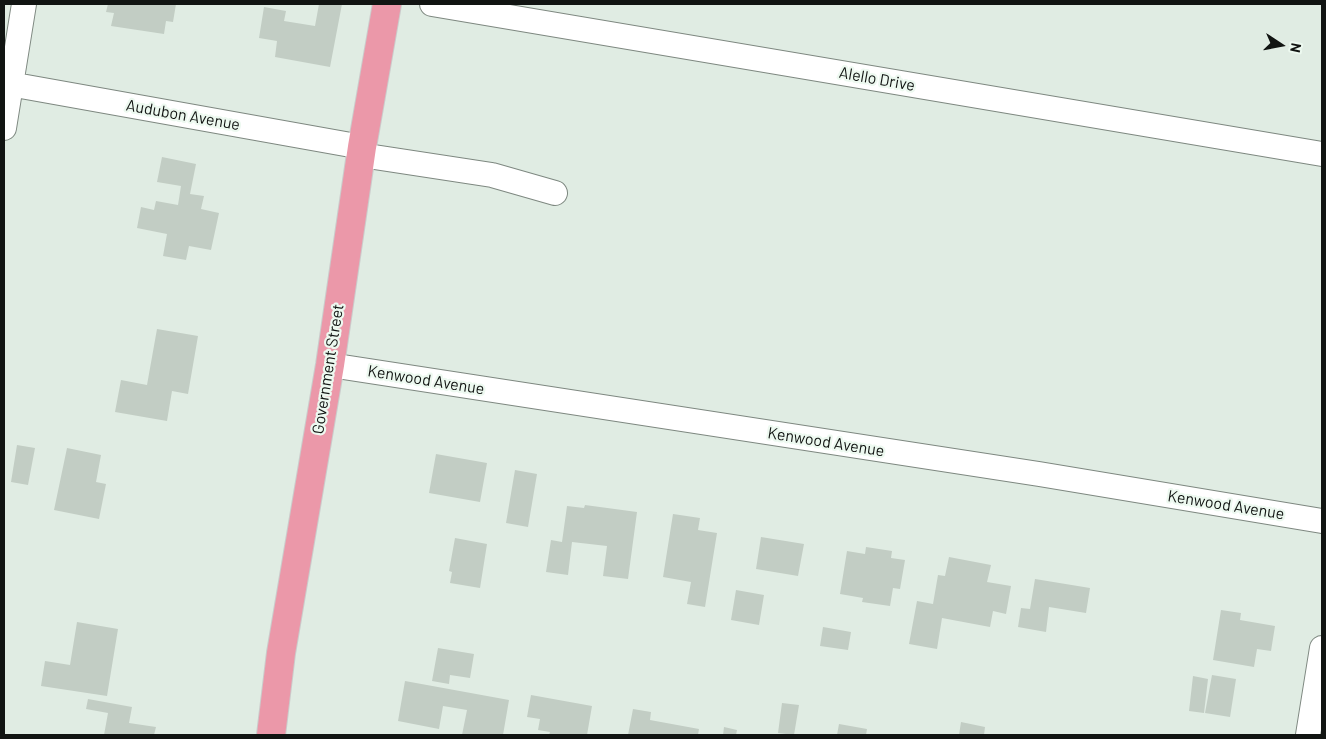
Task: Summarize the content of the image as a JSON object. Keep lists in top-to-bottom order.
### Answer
{
  "streets": {
    "main road": ["Government Street"],
    "street": ["Alello Drive", "Audubon Avenue", "Kenwood Avenue"]
  },
  "crossings": [
    ["Audubon Avenue", "Government Street"],
    ["Government Street", "Kenwood Avenue"]
  ],
  "north": "right"
}
